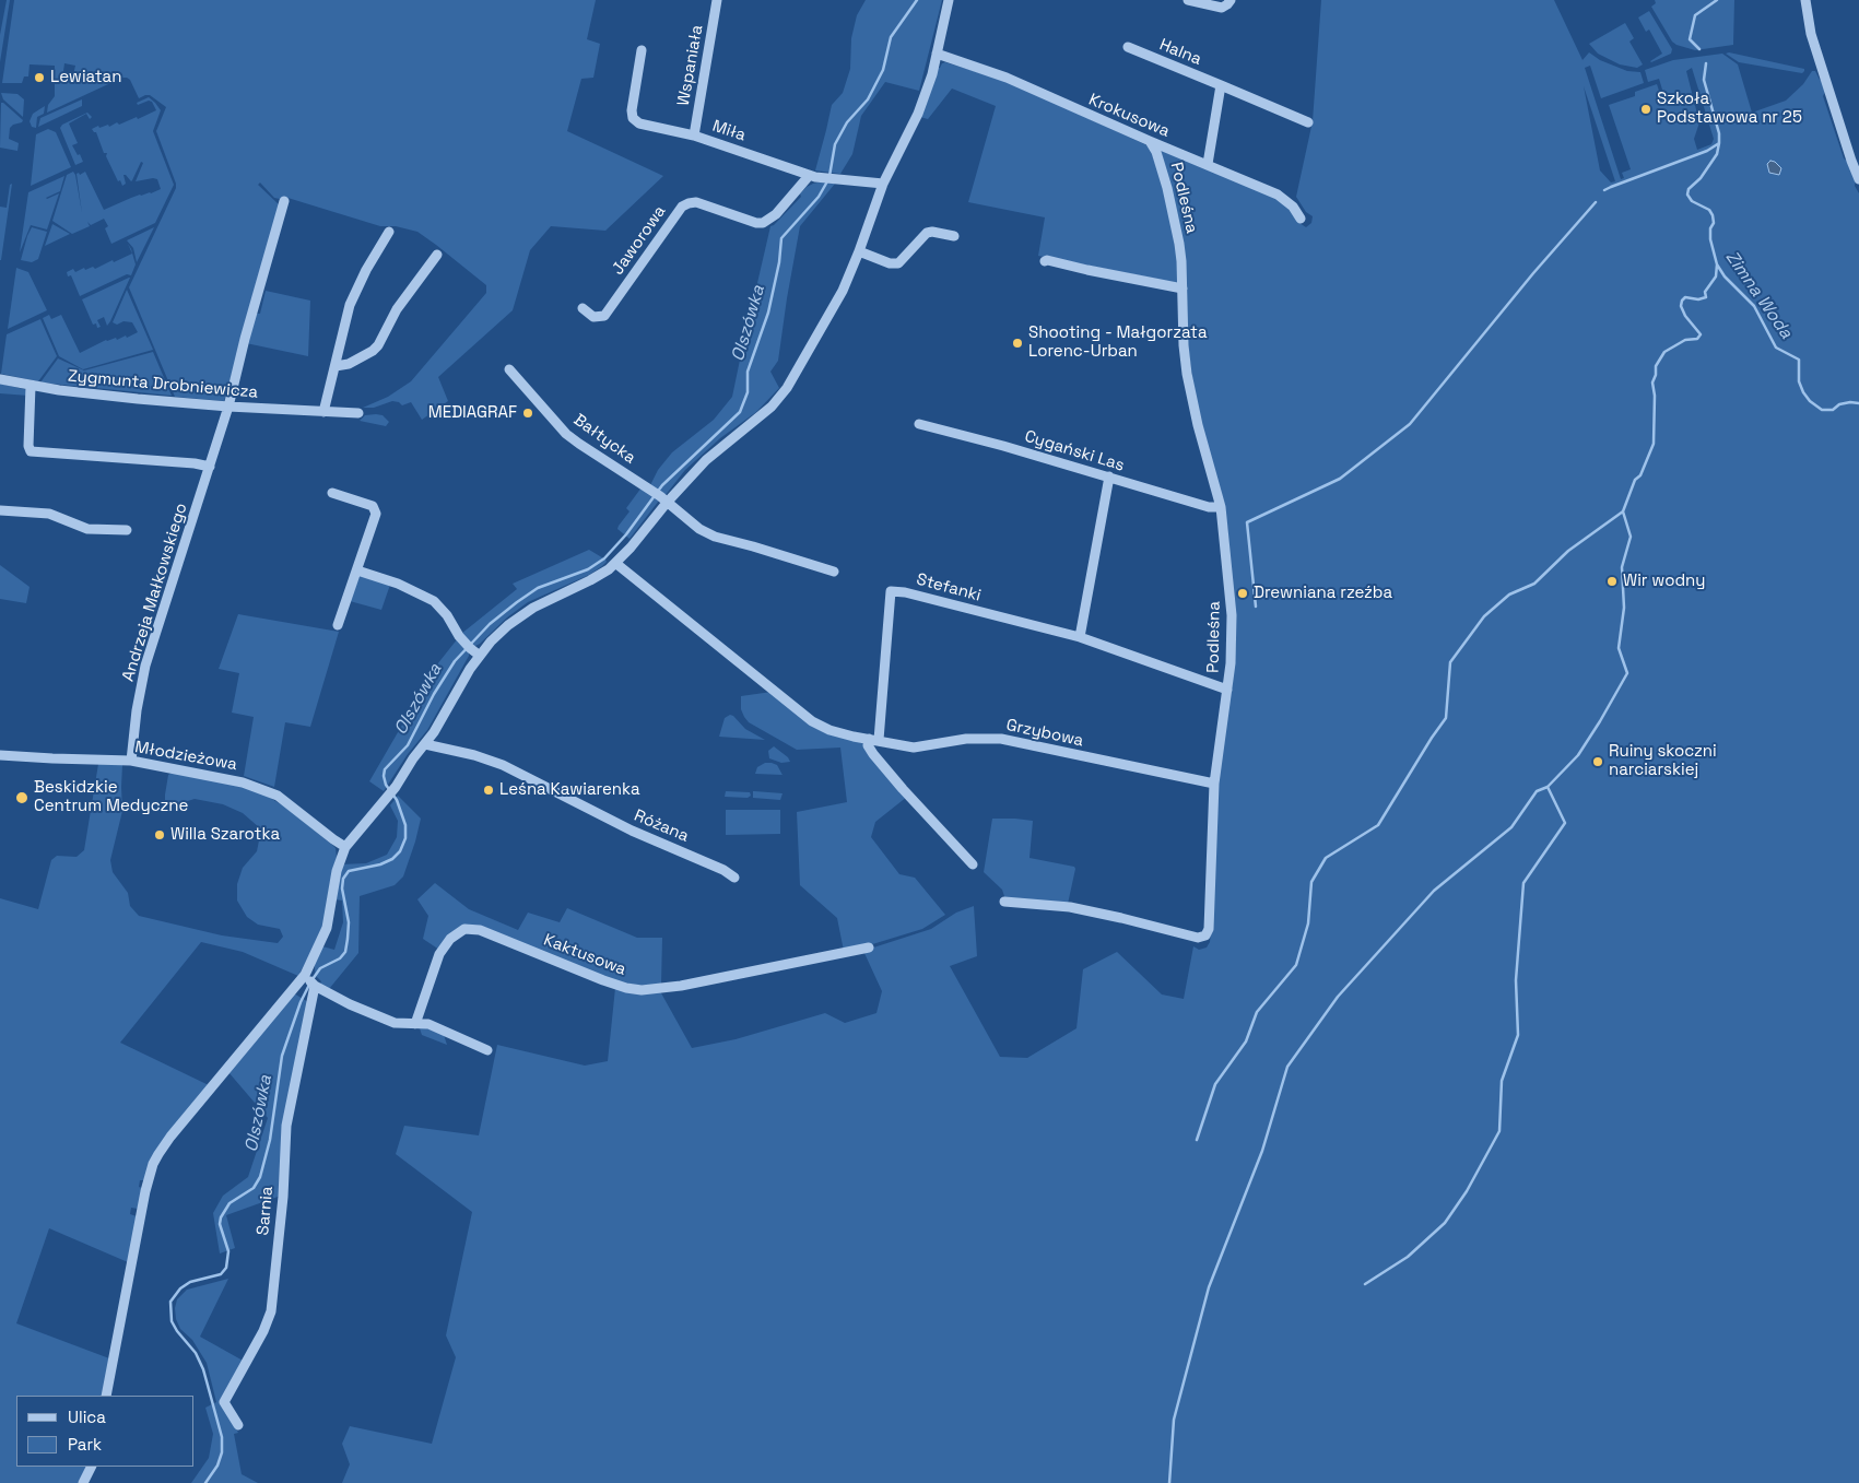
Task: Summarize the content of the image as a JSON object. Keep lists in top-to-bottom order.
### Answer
{
  "streets": {
    "street": [
      "Halna",
      "Wspaniała",
      "Krokusowa",
      "Miła",
      "Podleśna",
      "Jaworowa",
      "Zygmunta Drobniewicza",
      "Bałtycka",
      "Cygański Las",
      "Stefanki",
      "Andrzeja Małkowskiego",
      "Grzybowa",
      "Młodzieżowa",
      "Różana",
      "Kaktusowa",
      "Sarnia"
    ]
  },
  "crossings": [
    ["Wspaniała", "Miła"],
    ["Krokusowa", "Podleśna"],
    ["Miła", "Jaworowa"],
    ["Podleśna", "Cygański Las"],
    ["Podleśna", "Stefanki"],
    ["Podleśna", "Grzybowa"],
    ["Zygmunta Drobniewicza", "Andrzeja Małkowskiego"],
    ["Stefanki", "Grzybowa"],
    ["Andrzeja Małkowskiego", "Młodzieżowa"]
  ],
  "water": ["Zimna Woda", "Olszówka"],
  "places": [
    "Lewiatan",
    "Szkoła Podstawowa nr 25",
    "Shooting - Małgorzata Lorenc-Urban",
    "MEDIAGRAF",
    "Wir wodny",
    "Drewniana rzeźba",
    "Ruiny skoczni narciarskiej",
    "Leśna Kawiarenka",
    "Beskidzkie Centrum Medyczne",
    "Willa Szarotka"
  ],
  "legend": ["Ulica", "Park"]
}
